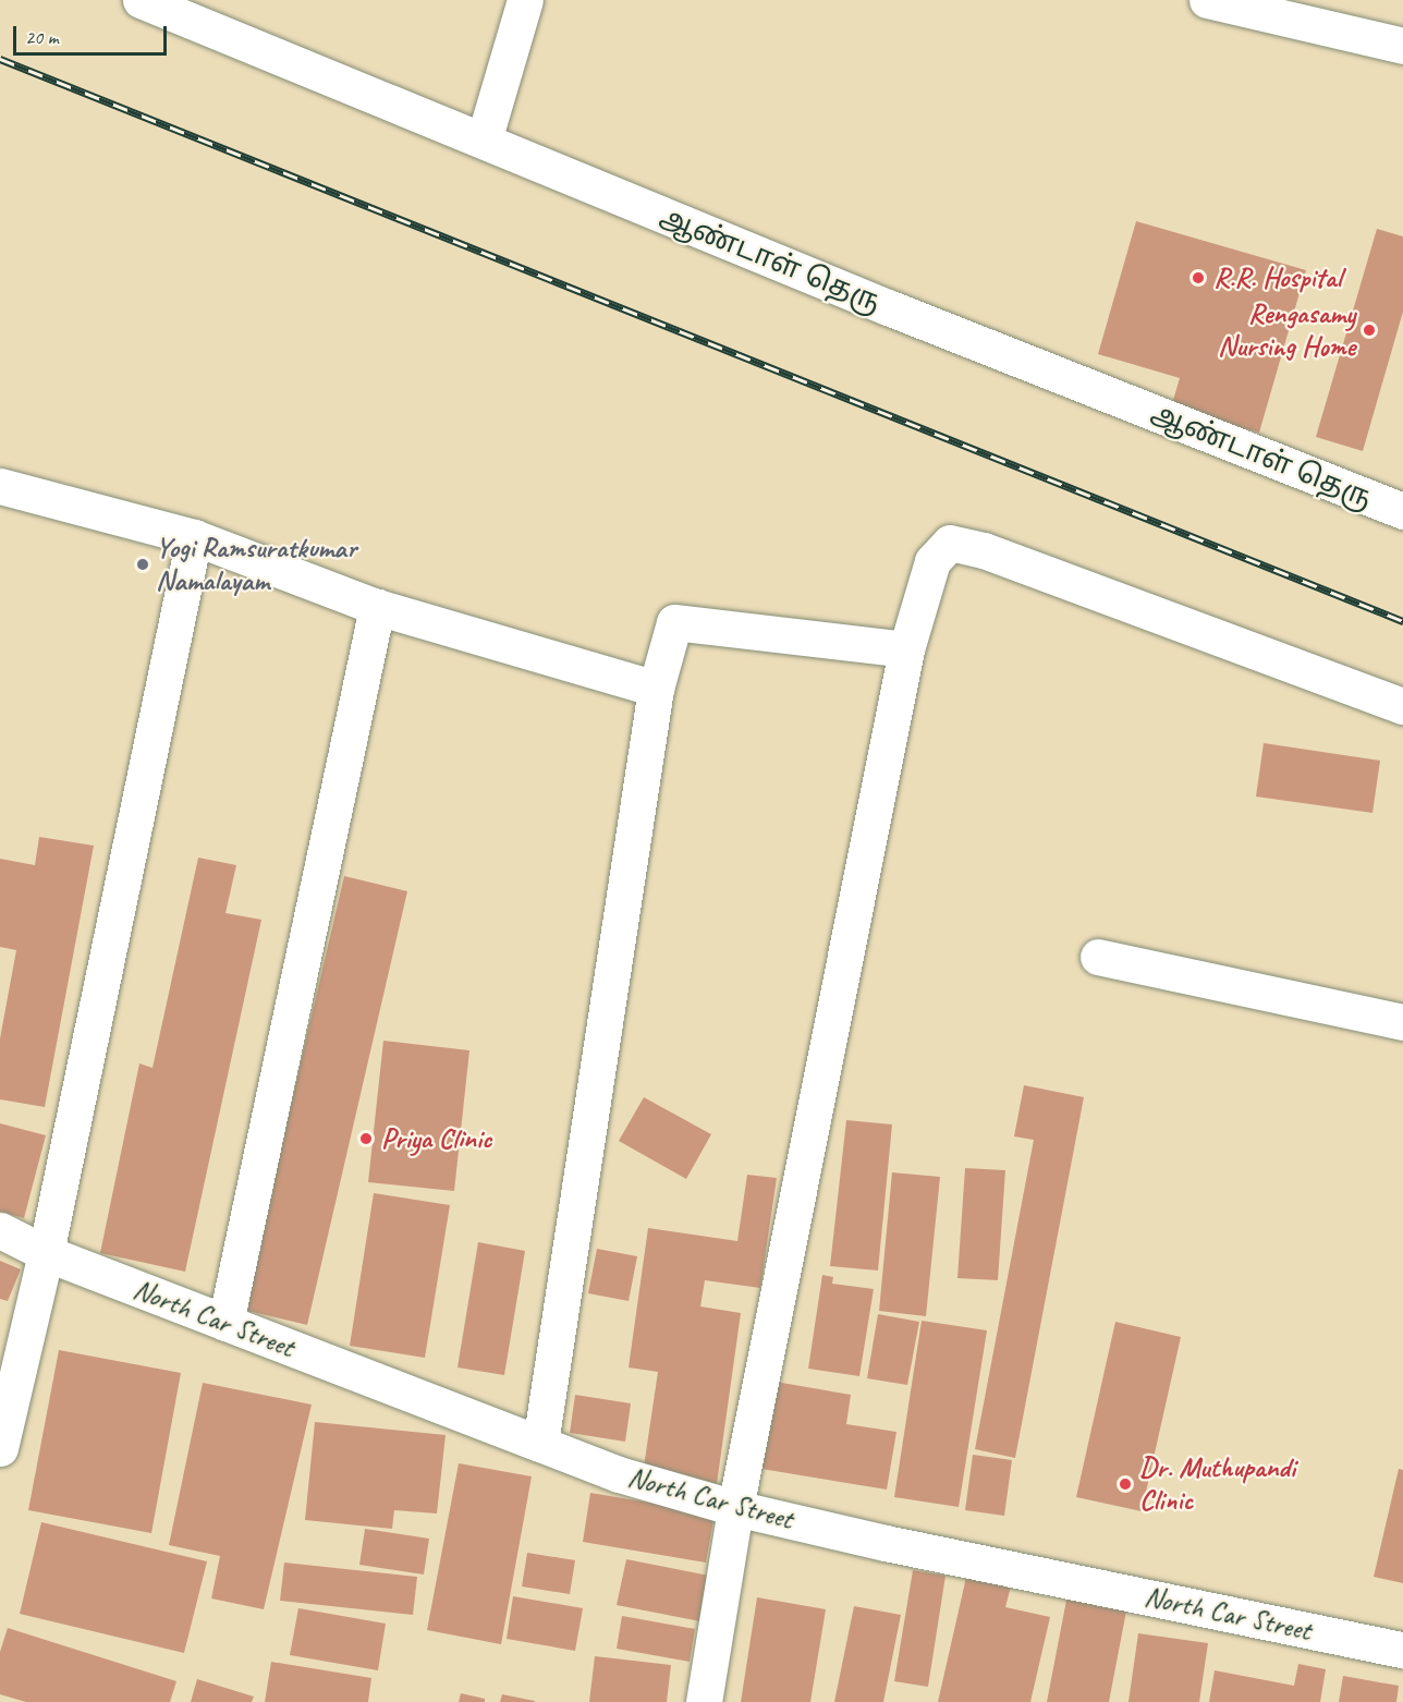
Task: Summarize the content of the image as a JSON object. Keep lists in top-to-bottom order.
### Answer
{
  "streets": {
    "street": ["ஆண்டாள் தெரு", "North Car Street"]
  },
  "places": [
    "R.R. Hospital",
    "Rengasamy Nursing Home",
    "Yogi Ramsuratkumar Namalayam",
    "Priya Clinic",
    "Dr. Muthupandi Clinic"
  ],
  "scale_bar": "20 m"
}
